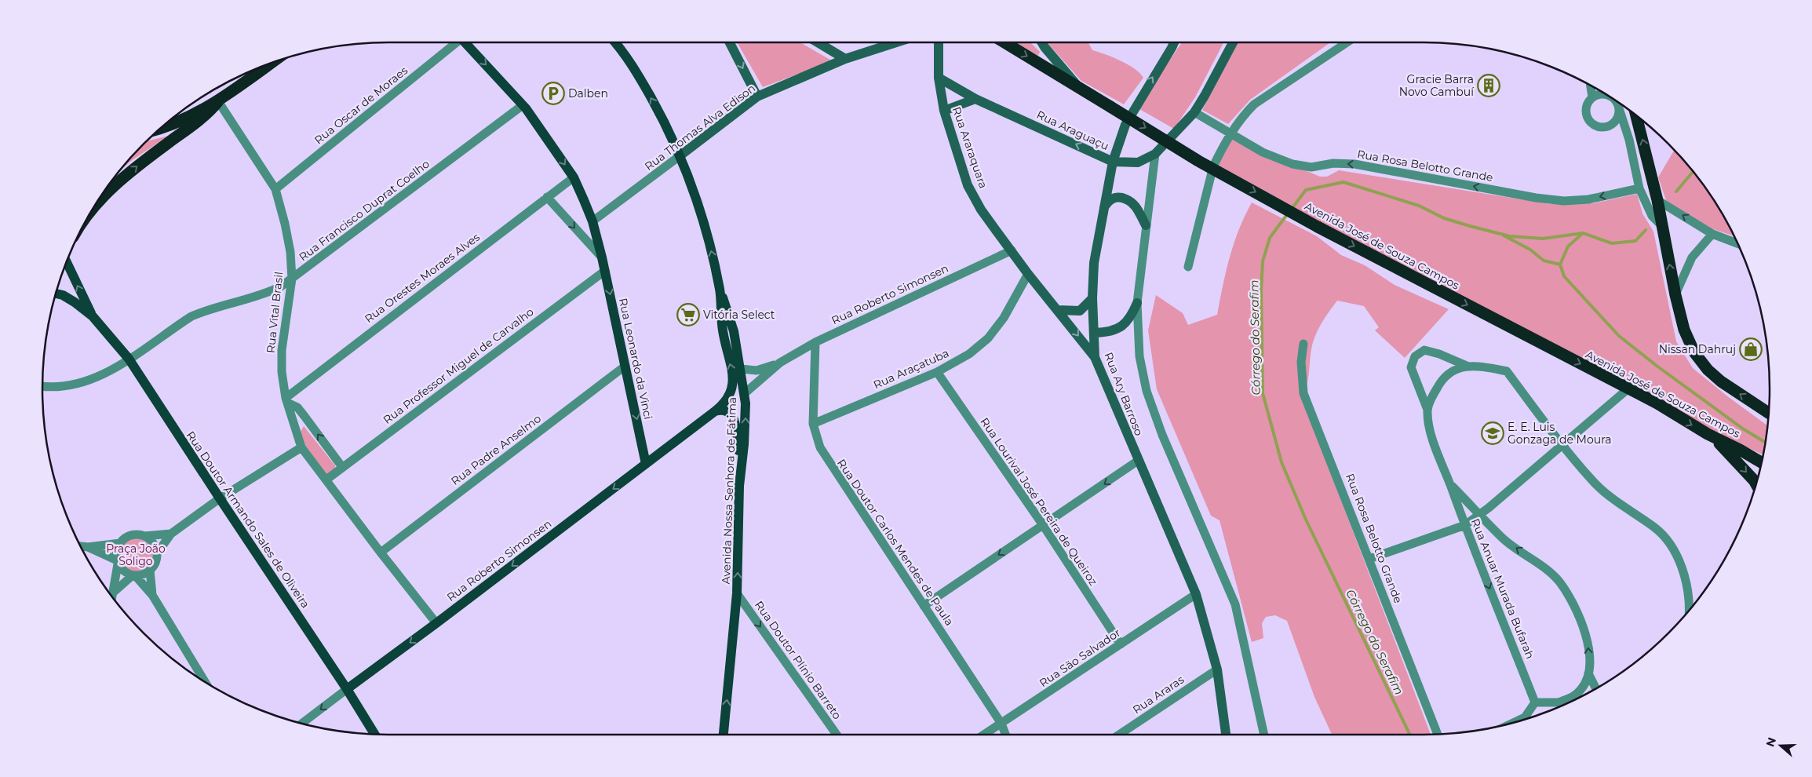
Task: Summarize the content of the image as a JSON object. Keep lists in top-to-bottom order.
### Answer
{
  "streets": {
    "highway": ["Avenida José de Souza Campos"],
    "main road": [
      "Rua Thomas Alva Edison",
      "Rua Araguaçu",
      "Rua Araraquara",
      "Rua Roberto Simonsen",
      "Rua Leonardo da Vinci",
      "Rua Ary Barroso",
      "Avenida Nossa Senhora de Fátima",
      "Rua Doutor Armando Sales de Oliveira"
    ],
    "street": [
      "Rua Oscar de Moraes",
      "Rua Rosa Belotto Grande",
      "Rua Francisco Duprat Coelho",
      "Rua Orestes Moraes Alves",
      "Rua Vital Brasil",
      "Rua Professor Miguel de Carvalho",
      "Rua Araçatuba",
      "Rua Padre Anselmo",
      "Rua Lourival José Pereira de Queiroz",
      "Rua Doutor Carlos Mendes de Paula",
      "Rua Anuar Murada Bufarah",
      "Rua São Salvador",
      "Rua Doutor Plínio Barreto",
      "Rua Araras"
    ]
  },
  "crossings": [
    ["Rua Oscar de Moraes", "Rua Vital Brasil"],
    ["Rua Thomas Alva Edison", "Rua Leonardo da Vinci"],
    ["Rua Thomas Alva Edison", "Avenida Nossa Senhora de Fátima"],
    ["Rua Araguaçu", "Rua Araraquara"],
    ["Rua Araguaçu", "Rua Rosa Belotto Grande"],
    ["Rua Araguaçu", "Rua Ary Barroso"],
    ["Rua Araraquara", "Rua Roberto Simonsen"],
    ["Rua Araraquara", "Rua Araçatuba"],
    ["Rua Araraquara", "Rua Ary Barroso"],
    ["Rua Francisco Duprat Coelho", "Rua Vital Brasil"],
    ["Rua Francisco Duprat Coelho", "Rua Leonardo da Vinci"],
    ["Rua Francisco Duprat Coelho", "Rua Doutor Armando Sales de Oliveira"],
    ["Rua Orestes Moraes Alves", "Rua Vital Brasil"],
    ["Rua Orestes Moraes Alves", "Rua Leonardo da Vinci"],
    ["Rua Roberto Simonsen", "Rua Vital Brasil"],
    ["Rua Roberto Simonsen", "Rua Leonardo da Vinci"],
    ["Rua Roberto Simonsen", "Avenida Nossa Senhora de Fátima"],
    ["Rua Roberto Simonsen", "Rua Doutor Armando Sales de Oliveira"],
    ["Rua Roberto Simonsen", "Rua Doutor Carlos Mendes de Paula"],
    ["Rua Vital Brasil", "Rua Professor Miguel de Carvalho"],
    ["Rua Vital Brasil", "Rua Padre Anselmo"],
    ["Rua Leonardo da Vinci", "Rua Professor Miguel de Carvalho"],
    ["Rua Leonardo da Vinci", "Rua Padre Anselmo"],
    ["Rua Araçatuba", "Rua Lourival José Pereira de Queiroz"],
    ["Rua Araçatuba", "Rua Doutor Carlos Mendes de Paula"],
    ["Rua Ary Barroso", "Rua São Salvador"],
    ["Rua Ary Barroso", "Rua Araras"],
    ["Avenida Nossa Senhora de Fátima", "Rua Doutor Plínio Barreto"],
    ["Rua Lourival José Pereira de Queiroz", "Rua São Salvador"],
    ["Rua Doutor Carlos Mendes de Paula", "Rua São Salvador"]
  ],
  "one_way": [
    "Rua Araguaçu",
    "Rua Rosa Belotto Grande",
    "Avenida José de Souza Campos",
    "Rua Roberto Simonsen",
    "Rua Leonardo da Vinci",
    "Avenida Nossa Senhora de Fátima",
    "Rua Doutor Plínio Barreto"
  ],
  "water": ["Córrego do Serafim"],
  "parks": ["Praça João Soligo"],
  "places": {
    "building": ["Gracie Barra Novo Cambuí"],
    "parking": ["Dalben"],
    "supermarket": ["Vitória Select"],
    "shop": ["Nissan Dahruj"],
    "school or university": ["E. E. Luis Gonzaga de Moura"]
  },
  "north": "left"
}
